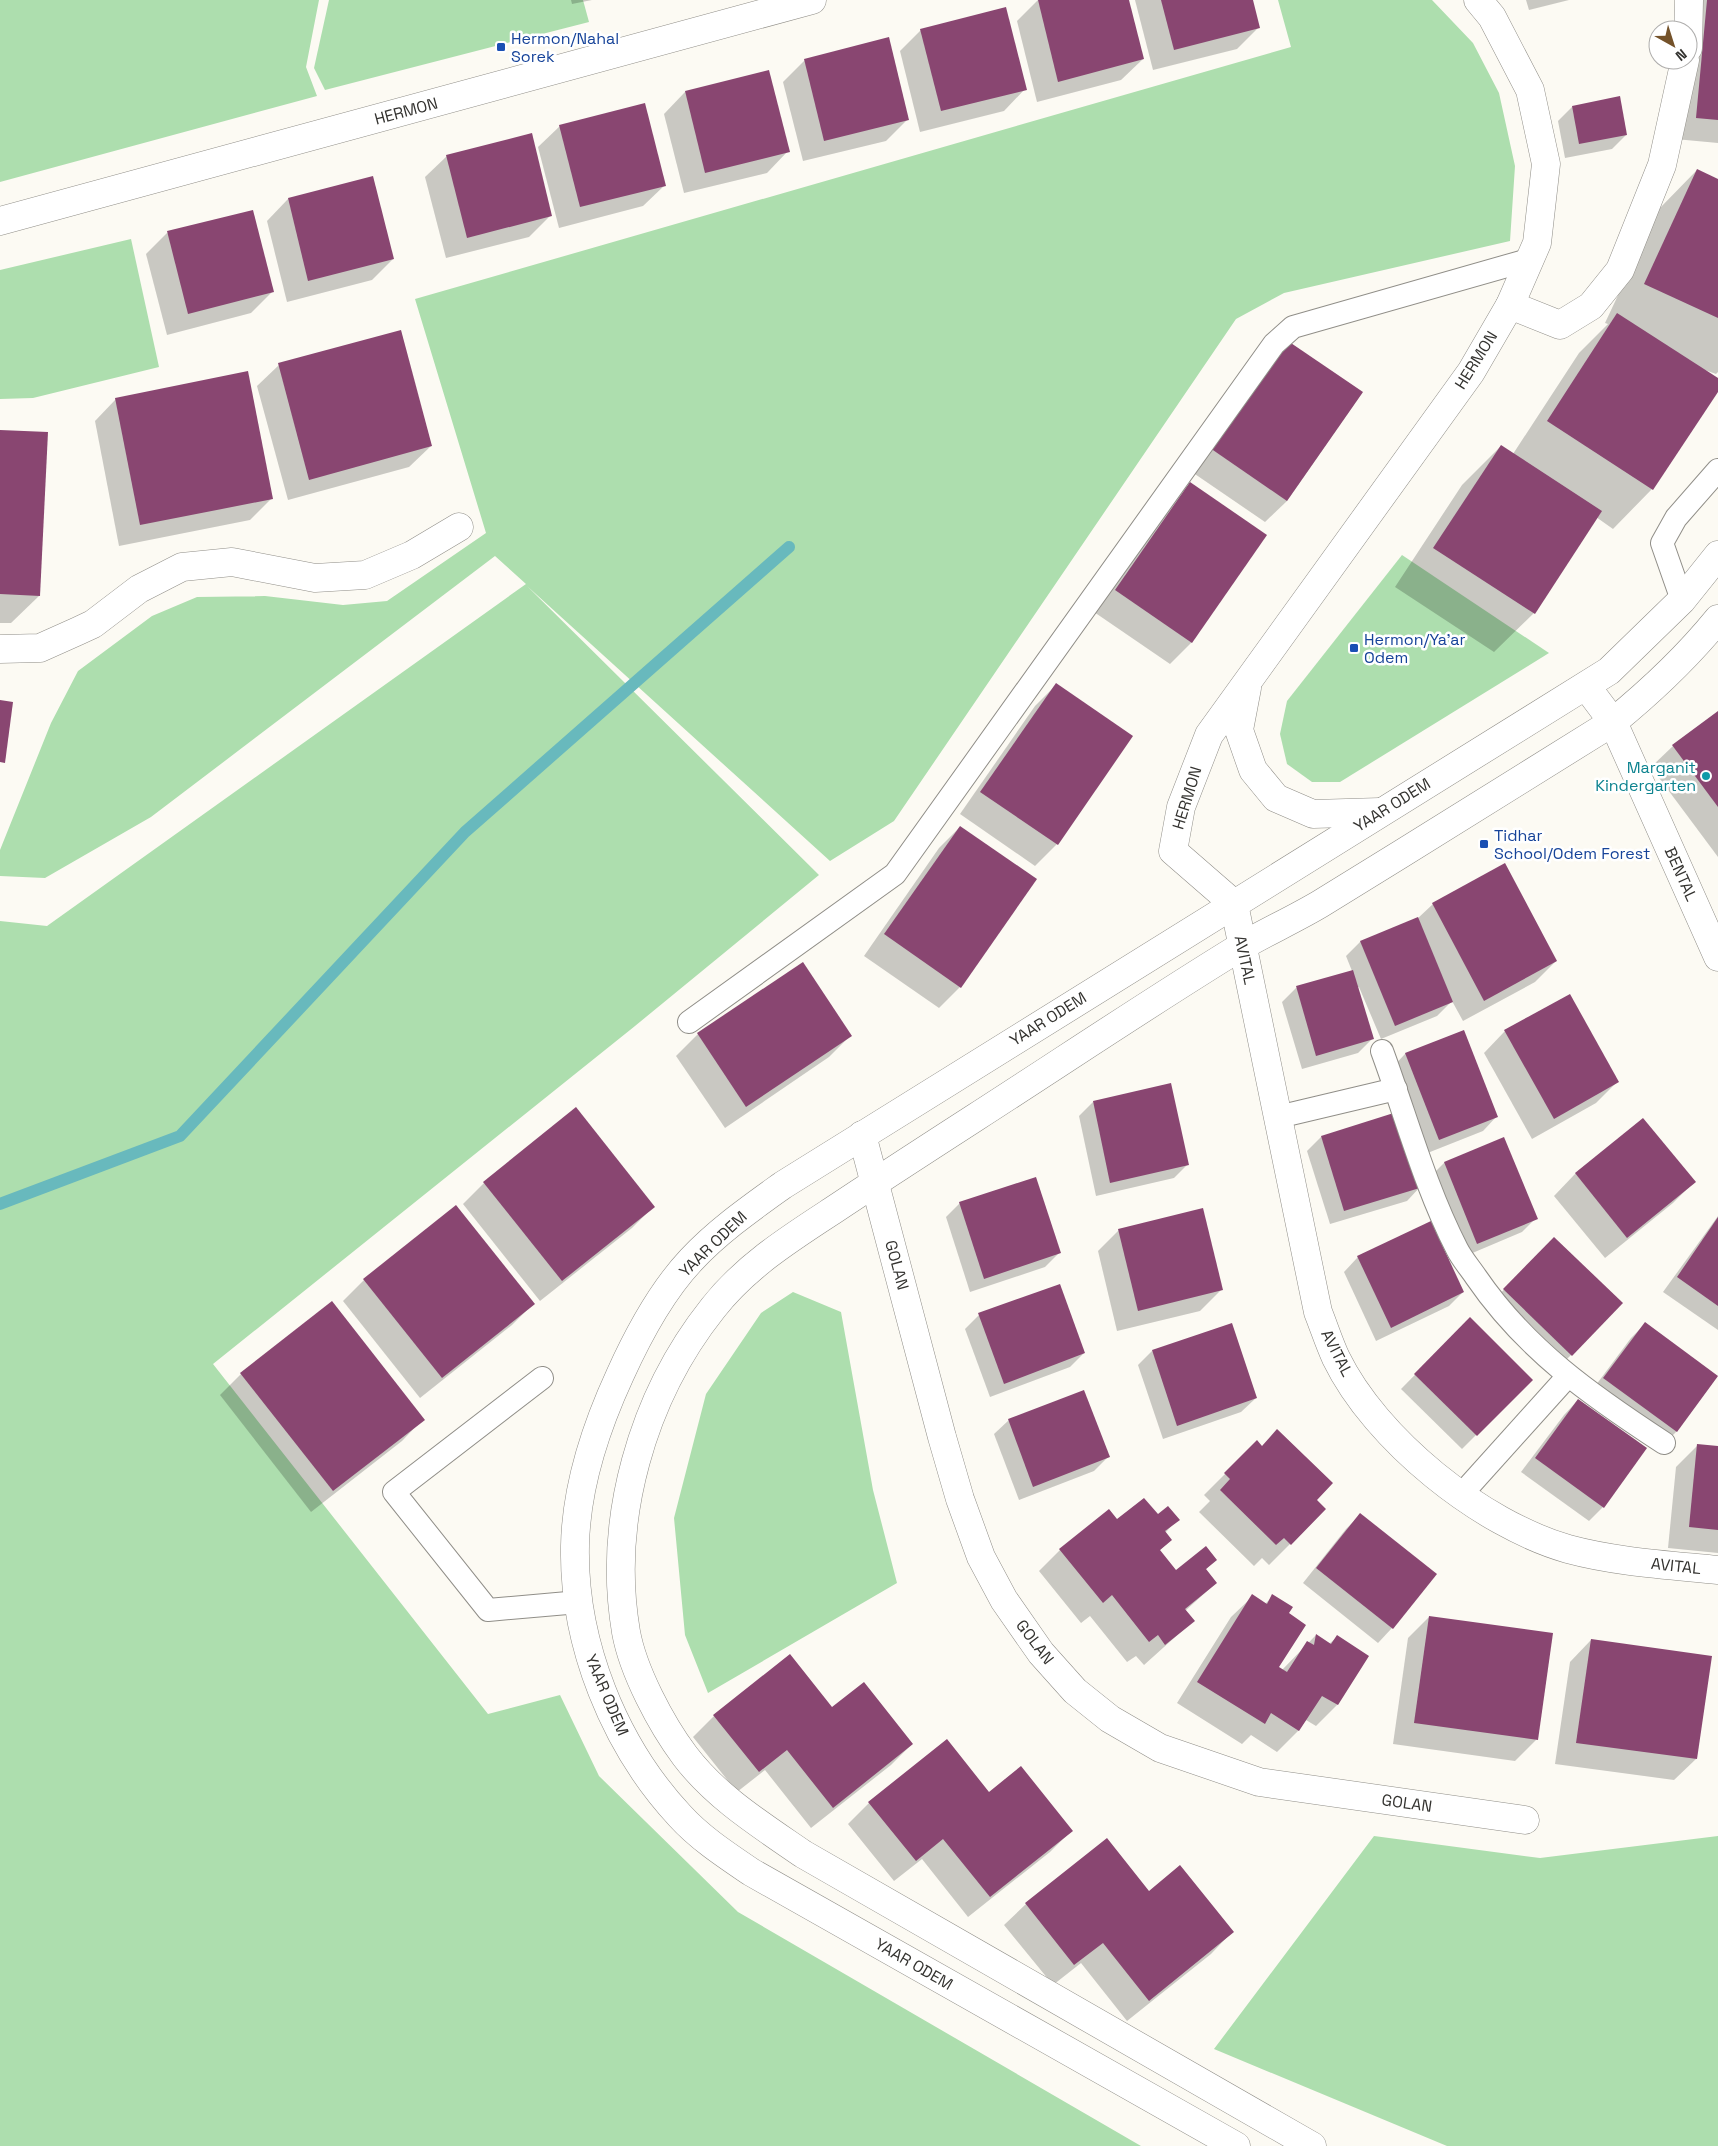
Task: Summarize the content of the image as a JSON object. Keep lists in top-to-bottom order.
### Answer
{
  "streets": {
    "street": [
      "HERMON",
      "YAAR ODEM",
      "BENTAL",
      "AVITAL",
      "GOLAN"
    ]
  },
  "crossings": [
    ["HERMON", "YAAR ODEM"],
    ["HERMON", "AVITAL"],
    ["YAAR ODEM", "BENTAL"],
    ["YAAR ODEM", "AVITAL"],
    ["YAAR ODEM", "GOLAN"]
  ],
  "places": {
    "transit": ["Hermon/Nahal Sorek", "Hermon/Ya'ar Odem", "Tidhar School/Odem Forest"],
    "other": ["Marganit Kindergarten"]
  },
  "north": "bottom right"
}
